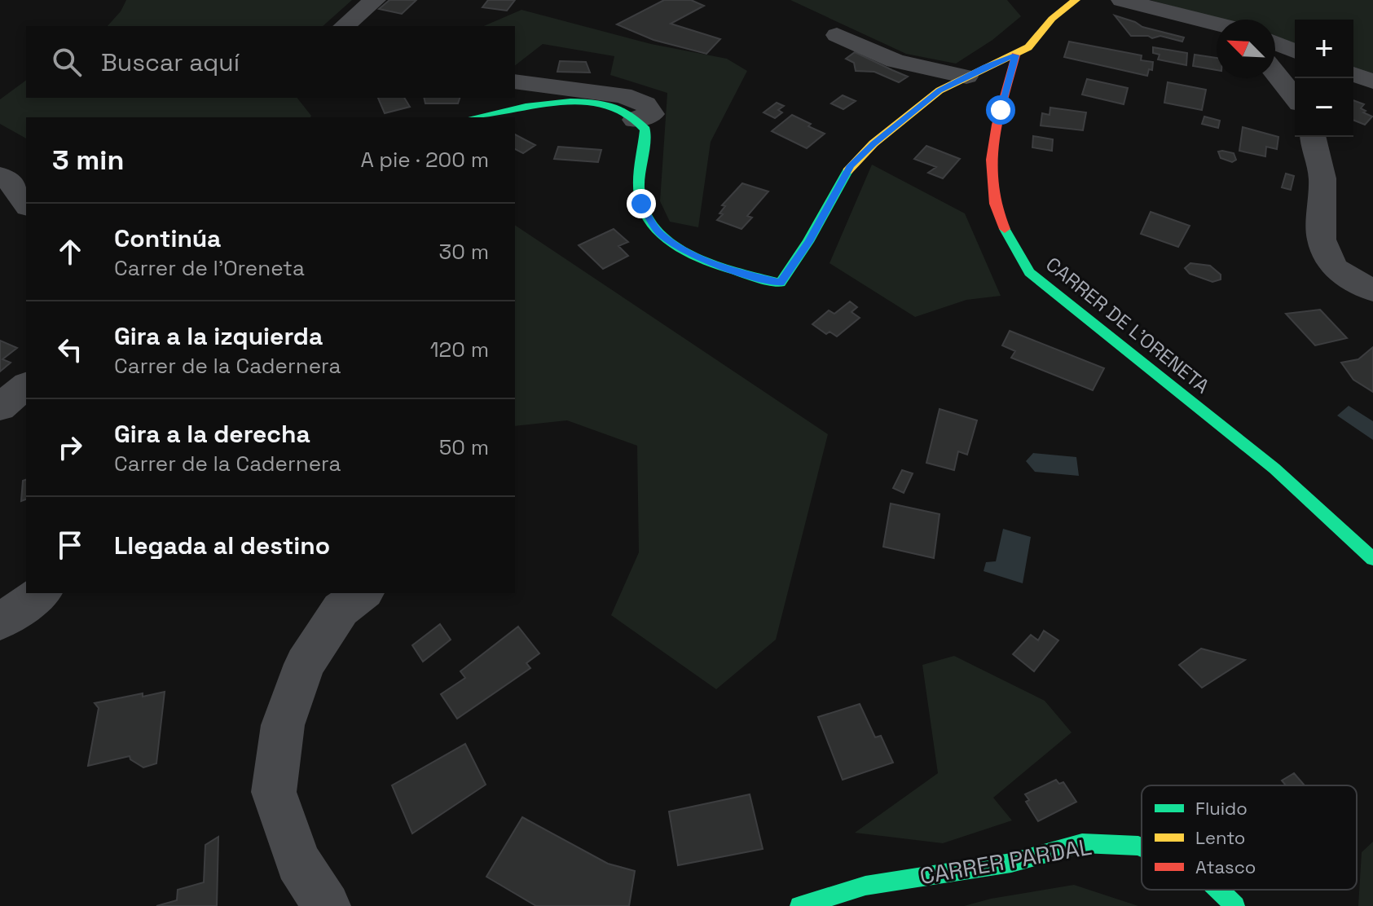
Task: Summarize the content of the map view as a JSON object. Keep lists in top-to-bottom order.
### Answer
{
  "streets": {
    "street": ["CARRER DE L'ORENETA", "CARRER PARDAL"]
  },
  "legend": ["Fluido", "Lento", "Atasco"],
  "north": "top left",
  "page": {
    "map_buttons": ["+", "−"],
    "search": "Buscar aquí",
    "heading": ["3 min", "A pie · 200 m"],
    "list": [
      ["Continúa", "Carrer de l'Oreneta", "30 m"],
      ["Gira a la izquierda", "Carrer de la Cadernera", "120 m"],
      ["Gira a la derecha", "Carrer de la Cadernera", "50 m"],
      "Llegada al destino"
    ]
  }
}
